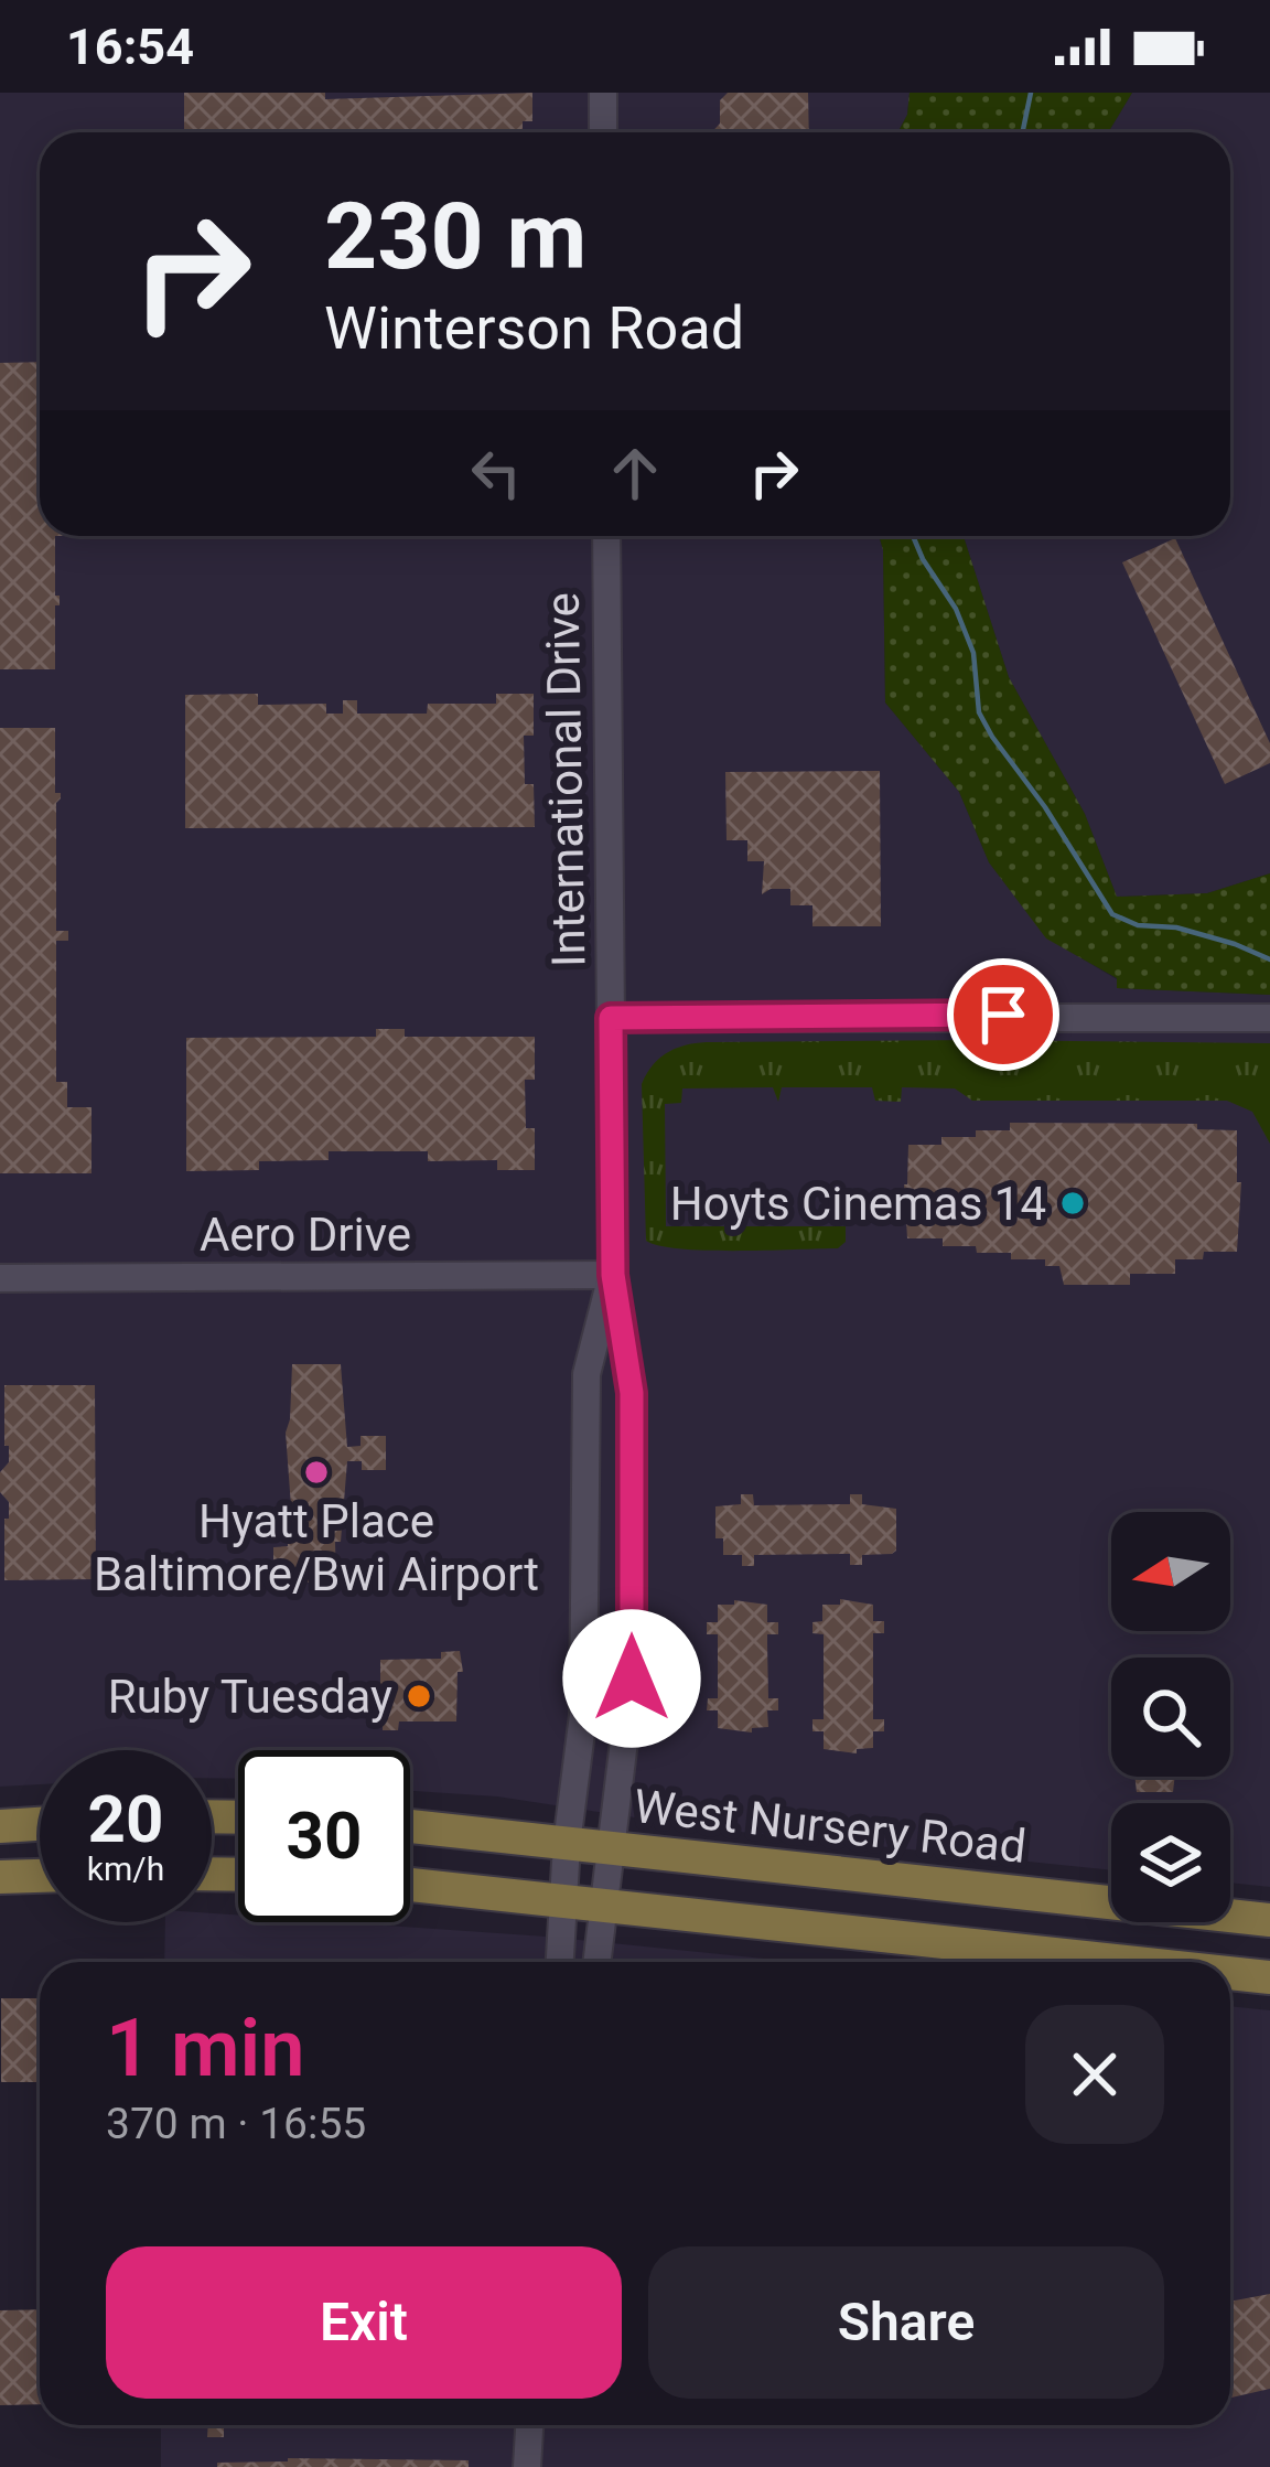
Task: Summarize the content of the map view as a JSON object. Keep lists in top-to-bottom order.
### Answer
{
  "streets": {
    "main road": ["West Nursery Road"],
    "street": ["International Drive", "Aero Drive"]
  },
  "crossings": [
    ["International Drive", "Aero Drive"],
    ["International Drive", "West Nursery Road"]
  ],
  "places": ["Hoyts Cinemas 14", "Hyatt Place Baltimore/Bwi Airport", "Ruby Tuesday"],
  "north": "left",
  "page": {
    "status": "16:54",
    "turn": ["230 m", "Winterson Road"],
    "speed": "20 km/h",
    "limit": "30",
    "heading": ["1 min", "370 m · 16:55"],
    "buttons": ["Exit", "Share"]
  }
}
